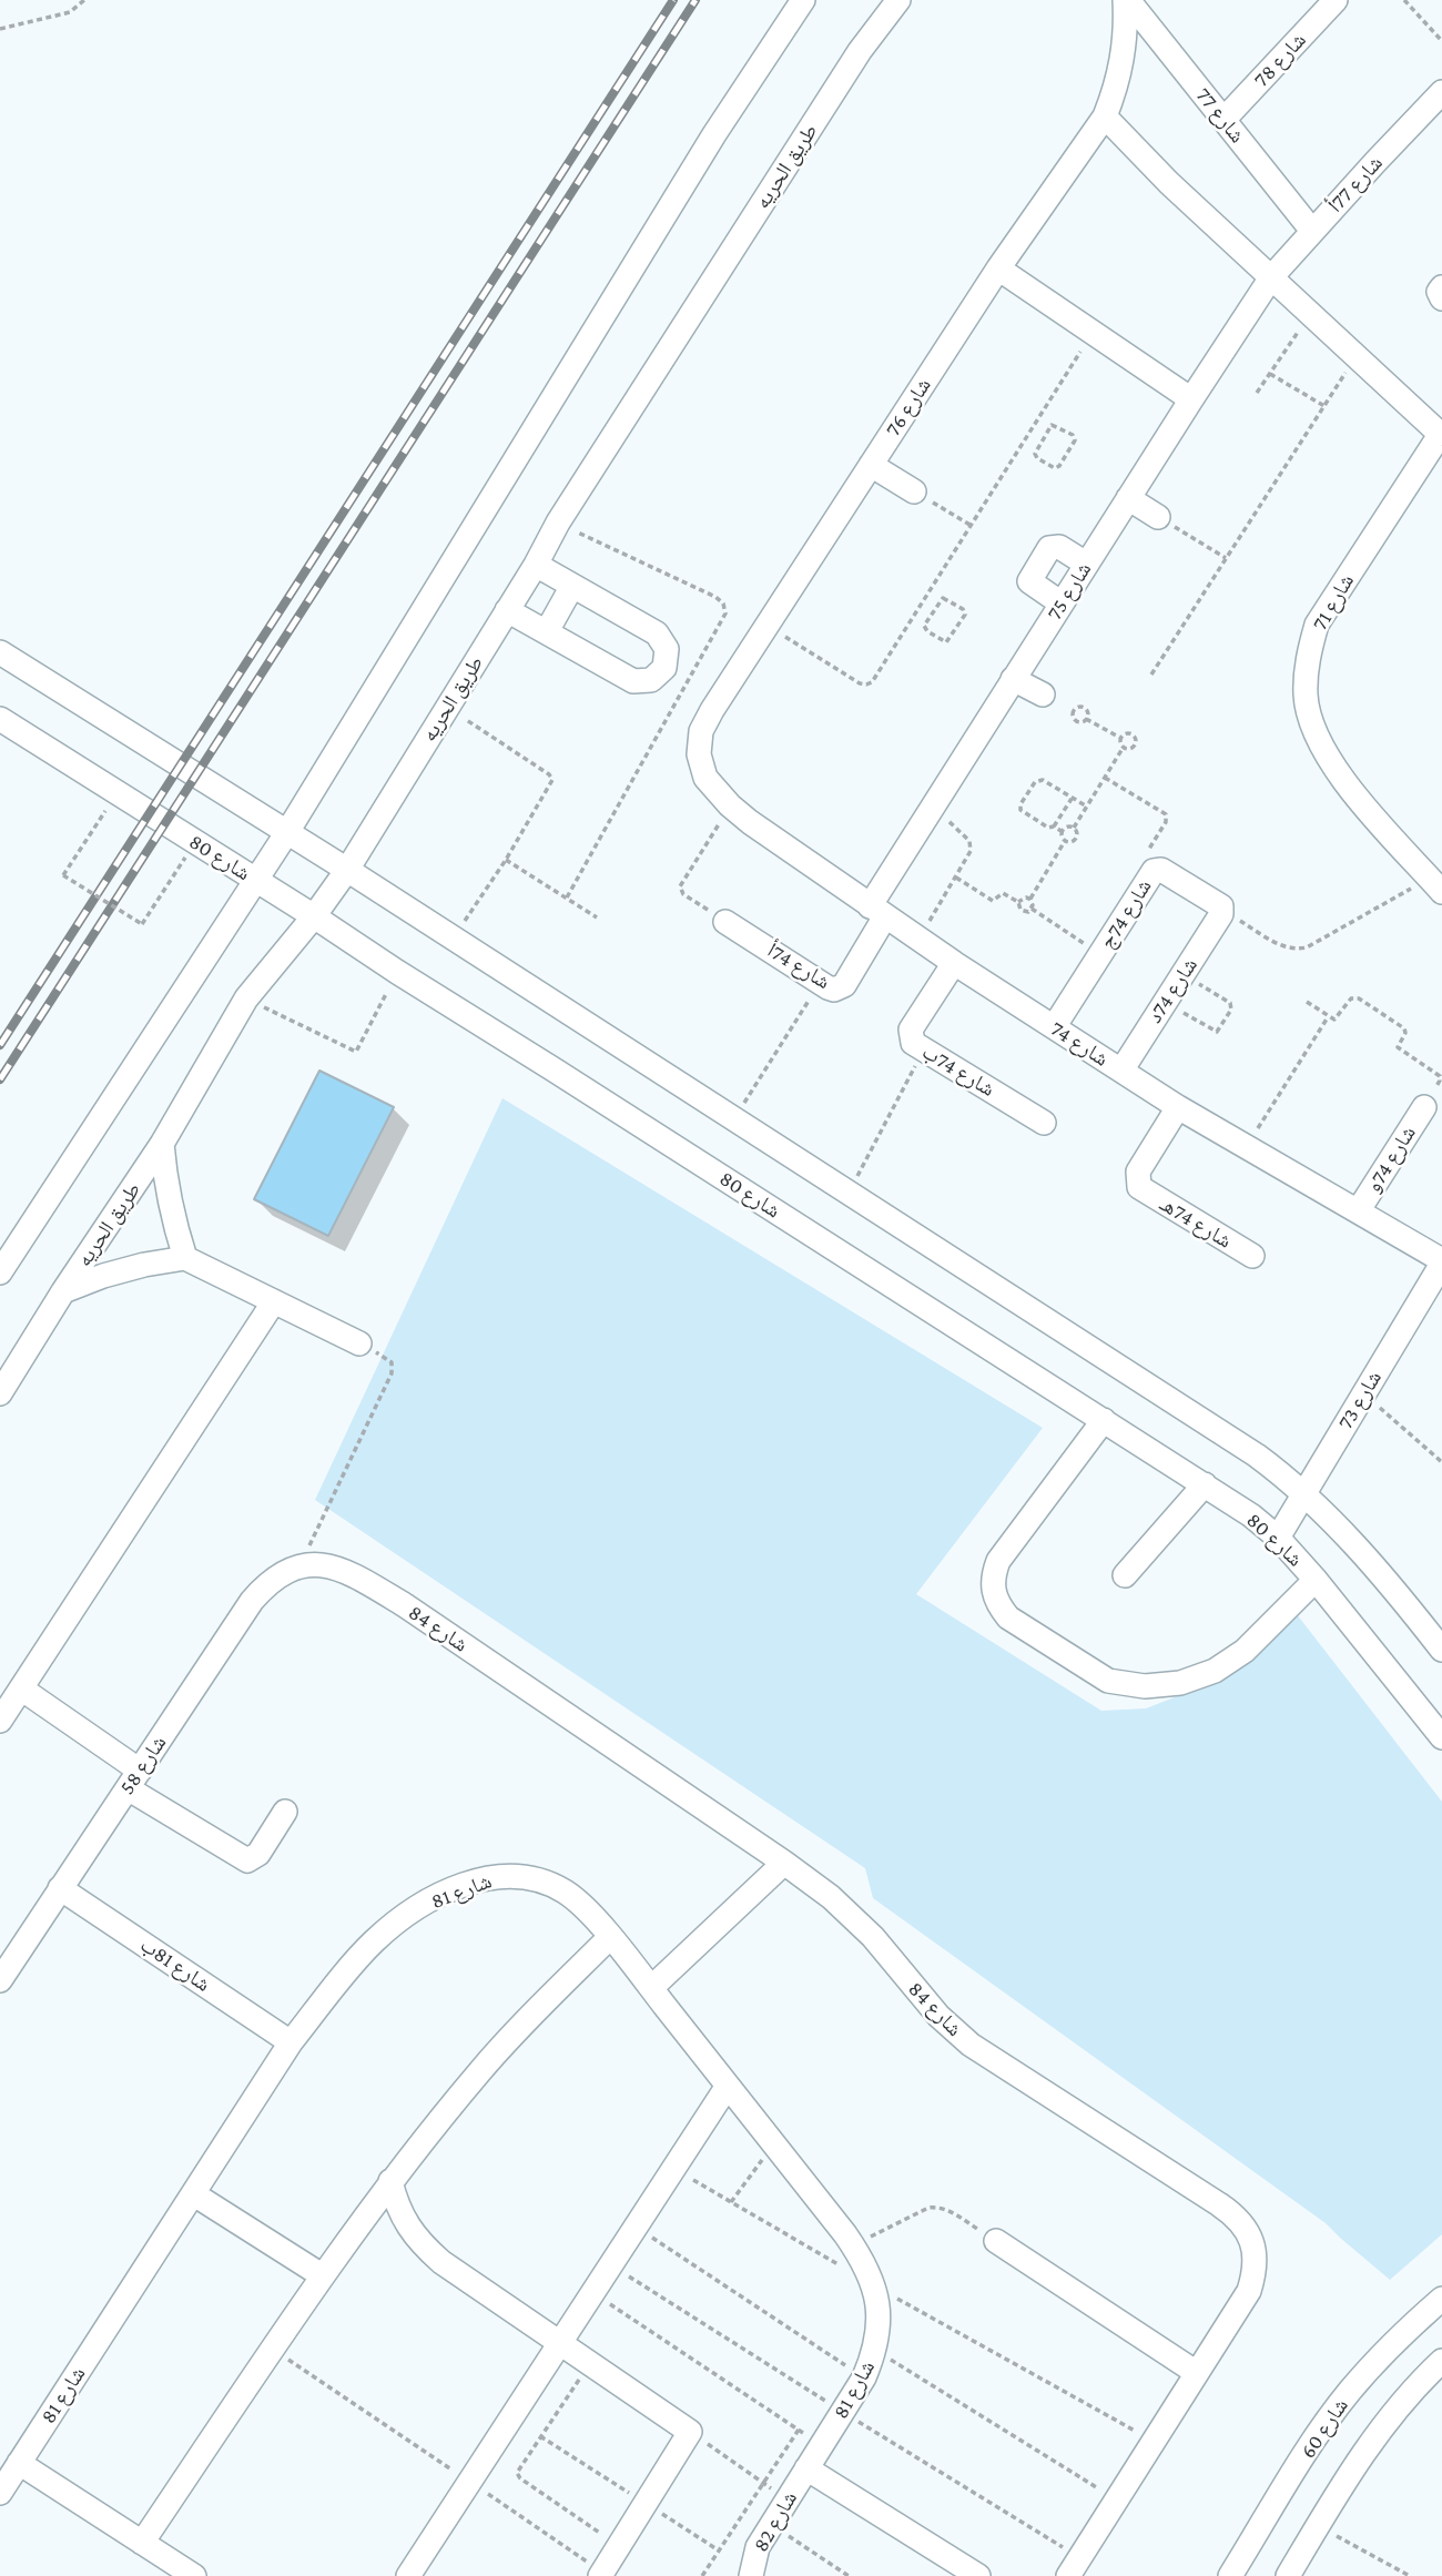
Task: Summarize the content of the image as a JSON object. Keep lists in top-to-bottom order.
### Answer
{
  "streets": {
    "street": [
      "شارع 78",
      "شارع 77",
      "طريق الحريه",
      "شارع 77أ",
      "شارع 76",
      "شارع 75",
      "شارع 71",
      "شارع 80",
      "شارع 74ج",
      "شارع 74أ",
      "شارع 74د",
      "شارع 74",
      "شارع 74ب",
      "شارع 74و",
      "شارع 74هـ",
      "شارع 73",
      "شارع 84",
      "شارع 58",
      "شارع 81",
      "شارع 81ب",
      "شارع 60",
      "شارع 82"
    ]
  },
  "crossings": [
    ["شارع 78", "شارع 77"],
    ["شارع 77", "شارع 77أ"],
    ["شارع 77", "شارع 76"],
    ["طريق الحريه", "شارع 80"],
    ["شارع 77أ", "شارع 75"],
    ["شارع 76", "شارع 74"],
    ["شارع 75", "شارع 74أ"],
    ["شارع 75", "شارع 74"],
    ["شارع 80", "شارع 73"],
    ["شارع 74ج", "شارع 74د"],
    ["شارع 74ج", "شارع 74"],
    ["شارع 74أ", "شارع 74"],
    ["شارع 74د", "شارع 74"],
    ["شارع 74", "شارع 74ب"],
    ["شارع 74", "شارع 74و"],
    ["شارع 74", "شارع 74هـ"],
    ["شارع 74", "شارع 73"],
    ["شارع 84", "شارع 58"],
    ["شارع 58", "شارع 81ب"],
    ["شارع 81", "شارع 81ب"],
    ["شارع 81", "شارع 82"]
  ]
}
